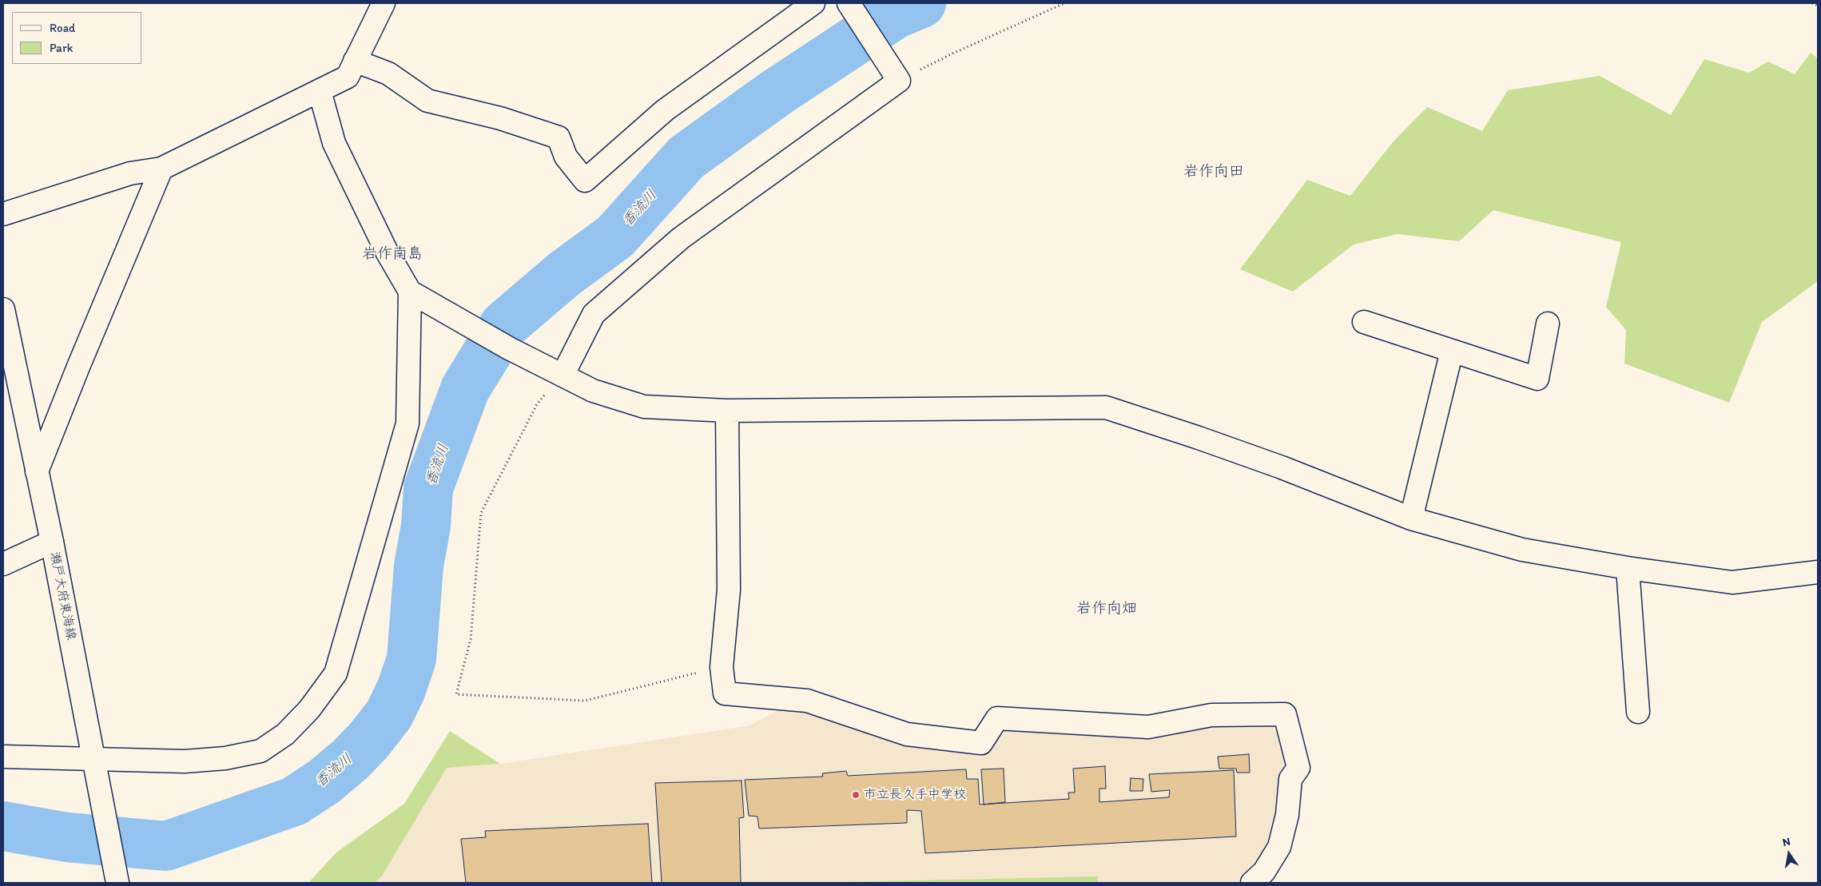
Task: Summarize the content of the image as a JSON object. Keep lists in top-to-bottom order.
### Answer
{
  "streets": {
    "street": ["瀬戸大府東海線"]
  },
  "districts": ["岩作向田", "岩作南島", "岩作向畑"],
  "water": ["香流川"],
  "places": ["市立長久手中学校"],
  "legend": ["Road", "Park"],
  "north": "top"
}
